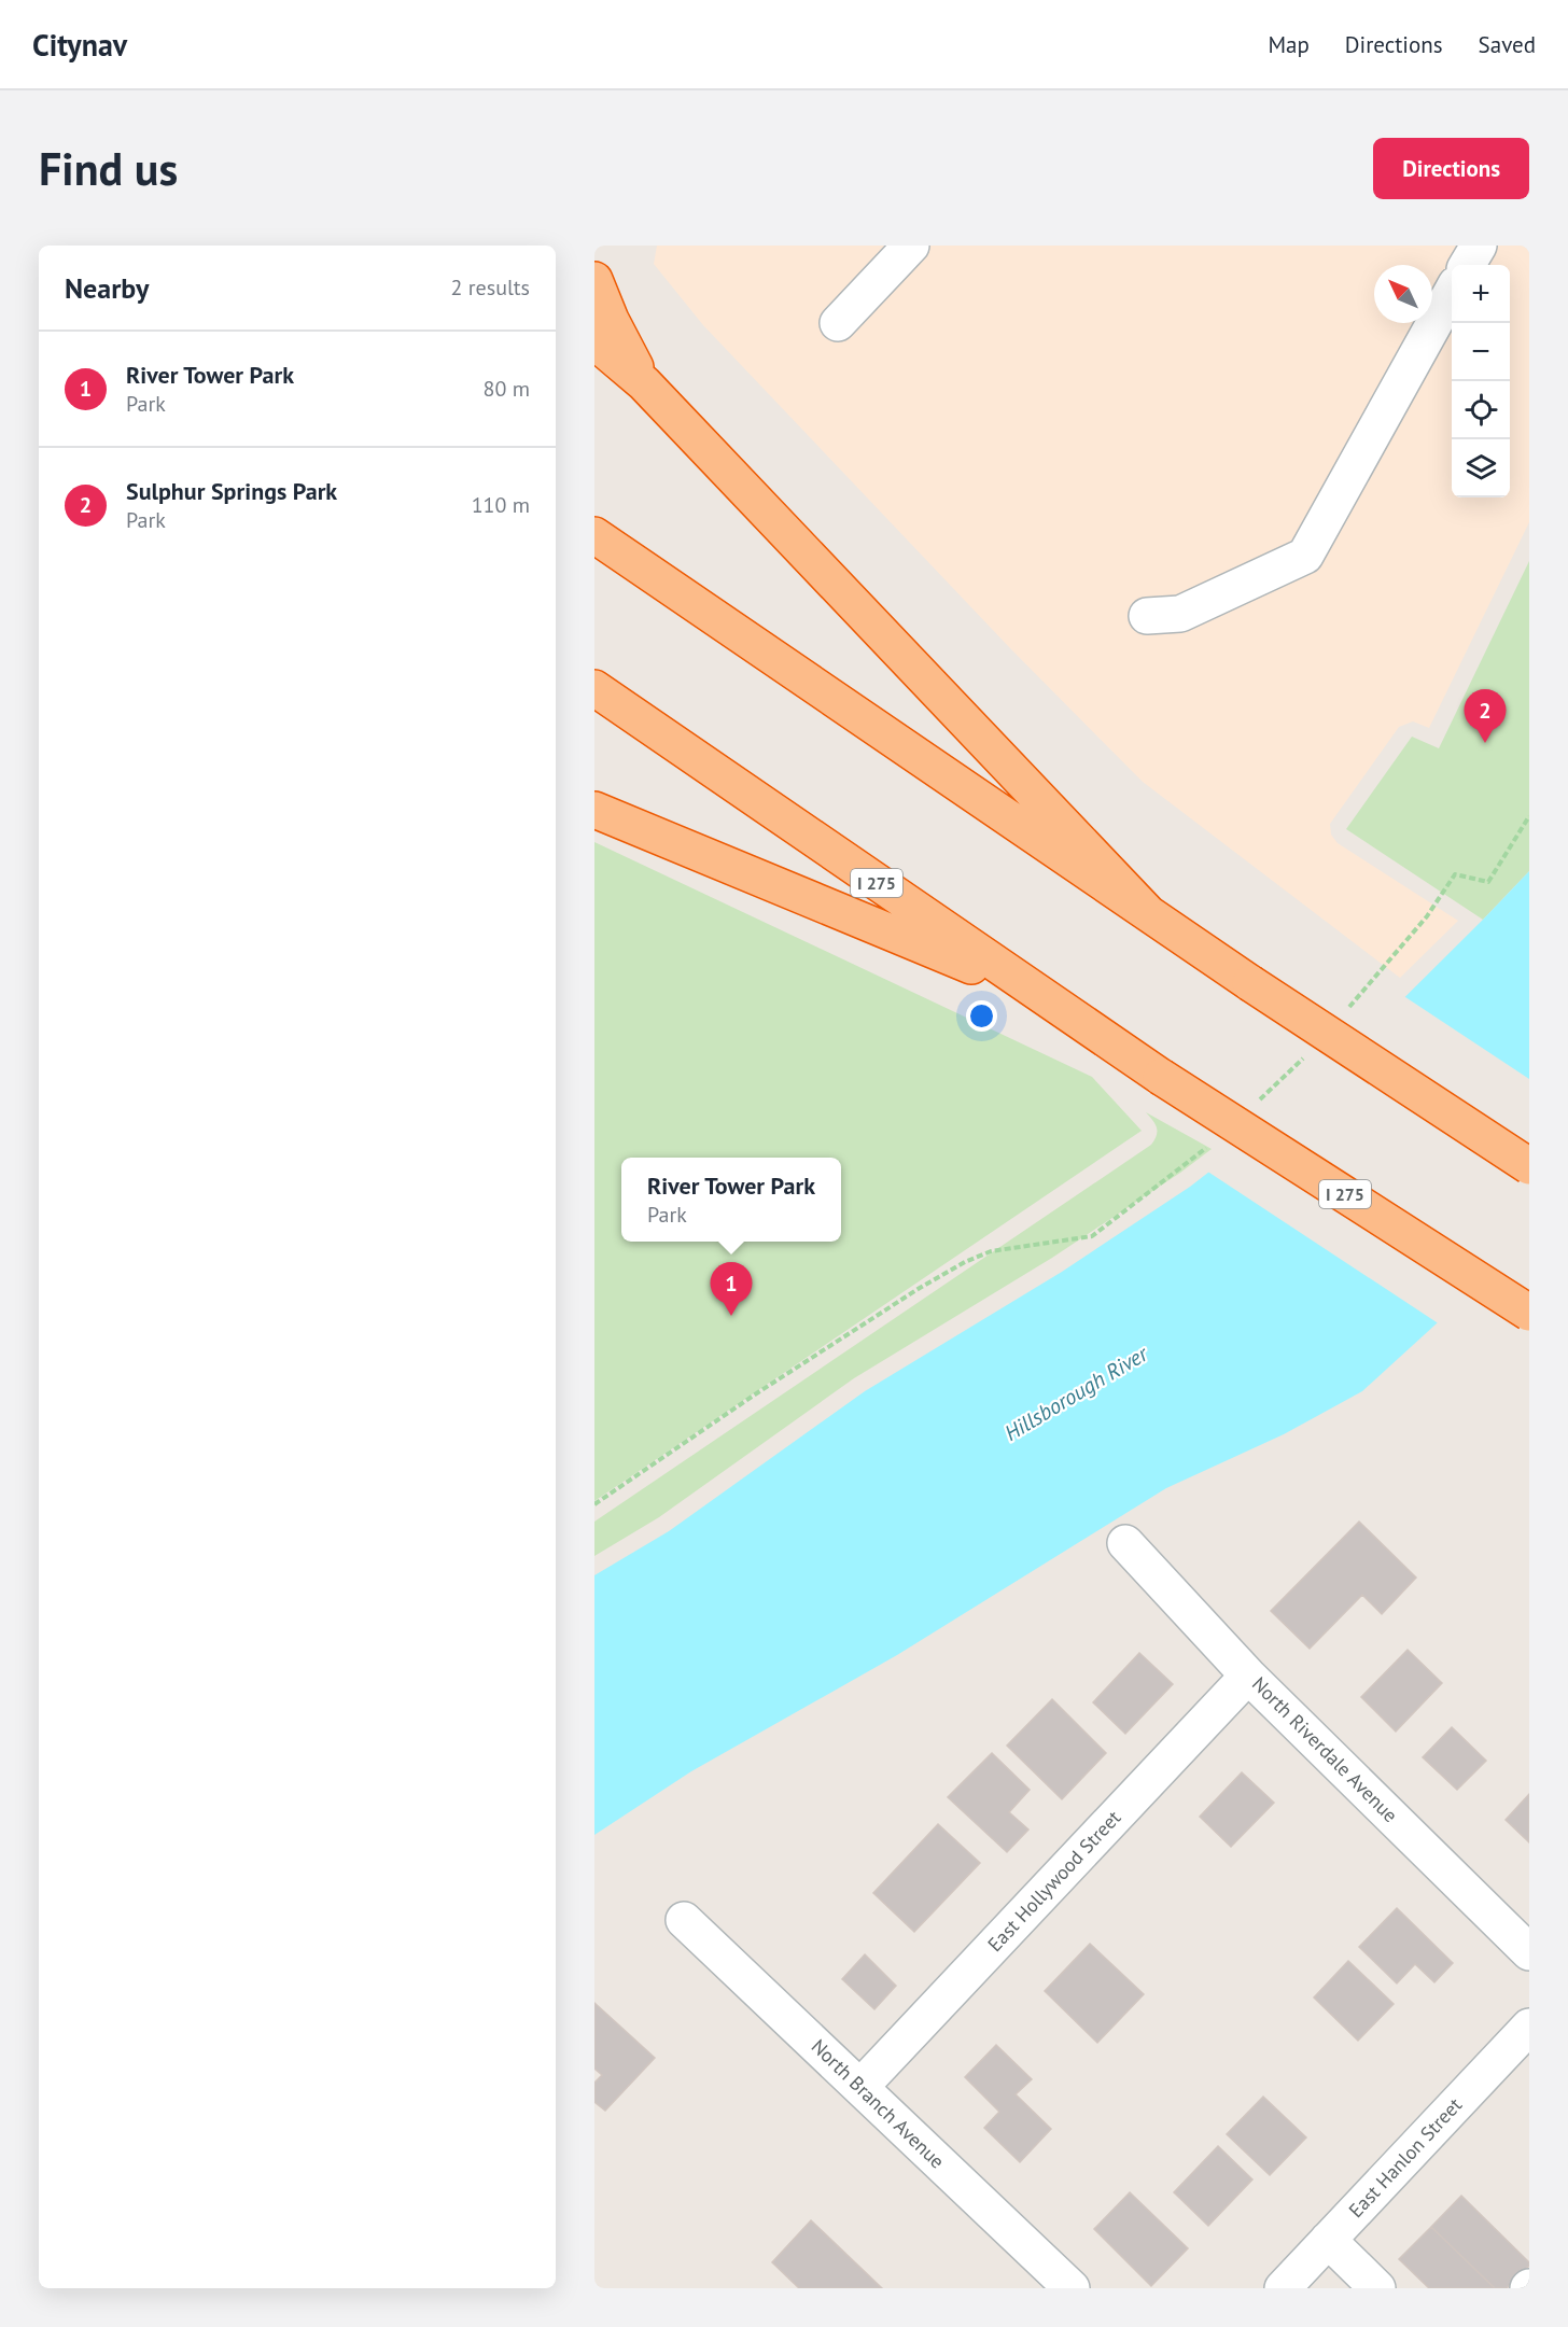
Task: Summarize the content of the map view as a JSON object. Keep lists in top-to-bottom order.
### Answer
{
  "streets": {
    "highway": ["I 275"],
    "street": [
      "North Riverdale Avenue",
      "East Hollywood Street",
      "North Branch Avenue",
      "East Hanlon Street"
    ]
  },
  "crossings": [
    ["North Riverdale Avenue", "East Hollywood Street"],
    ["East Hollywood Street", "North Branch Avenue"]
  ],
  "water": ["Hillsborough River"],
  "north": "top left",
  "page": {
    "header": "Citynav",
    "nav": ["Map", "Directions", "Saved"],
    "buttons": "Directions",
    "title": "Find us",
    "heading": ["Nearby", "2 results"],
    "map_buttons": ["+", "−"],
    "list": [
      {
        "mark": "1",
        "name": "River Tower Park",
        "note": "Park",
        "value": "80 m"
      },
      {
        "mark": "2",
        "name": "Sulphur Springs Park",
        "note": "Park",
        "value": "110 m"
      }
    ],
    "pins": ["2", "1"],
    "popup": ["River Tower Park", "Park"]
  }
}
